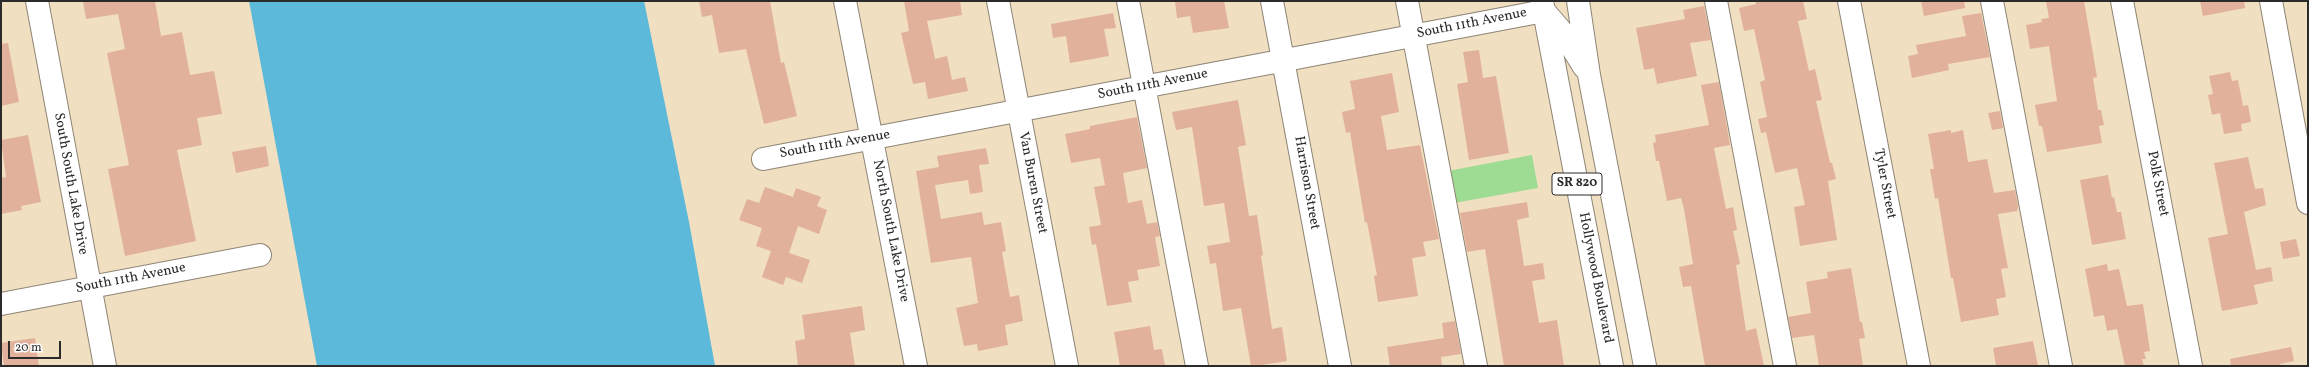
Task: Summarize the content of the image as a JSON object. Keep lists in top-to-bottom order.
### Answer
{
  "streets": {
    "street": [
      "South 11th Avenue",
      "Van Buren Street",
      "Harrison Street",
      "South South Lake Drive",
      "SR 820",
      "Tyler Street",
      "Polk Street",
      "North South Lake Drive",
      "Hollywood Boulevard"
    ]
  },
  "crossings": [
    ["South 11th Avenue", "Van Buren Street"],
    ["South 11th Avenue", "Harrison Street"],
    ["South 11th Avenue", "South South Lake Drive"],
    ["South 11th Avenue", "North South Lake Drive"],
    ["South 11th Avenue", "Hollywood Boulevard"]
  ],
  "scale_bar": "20 m"
}
